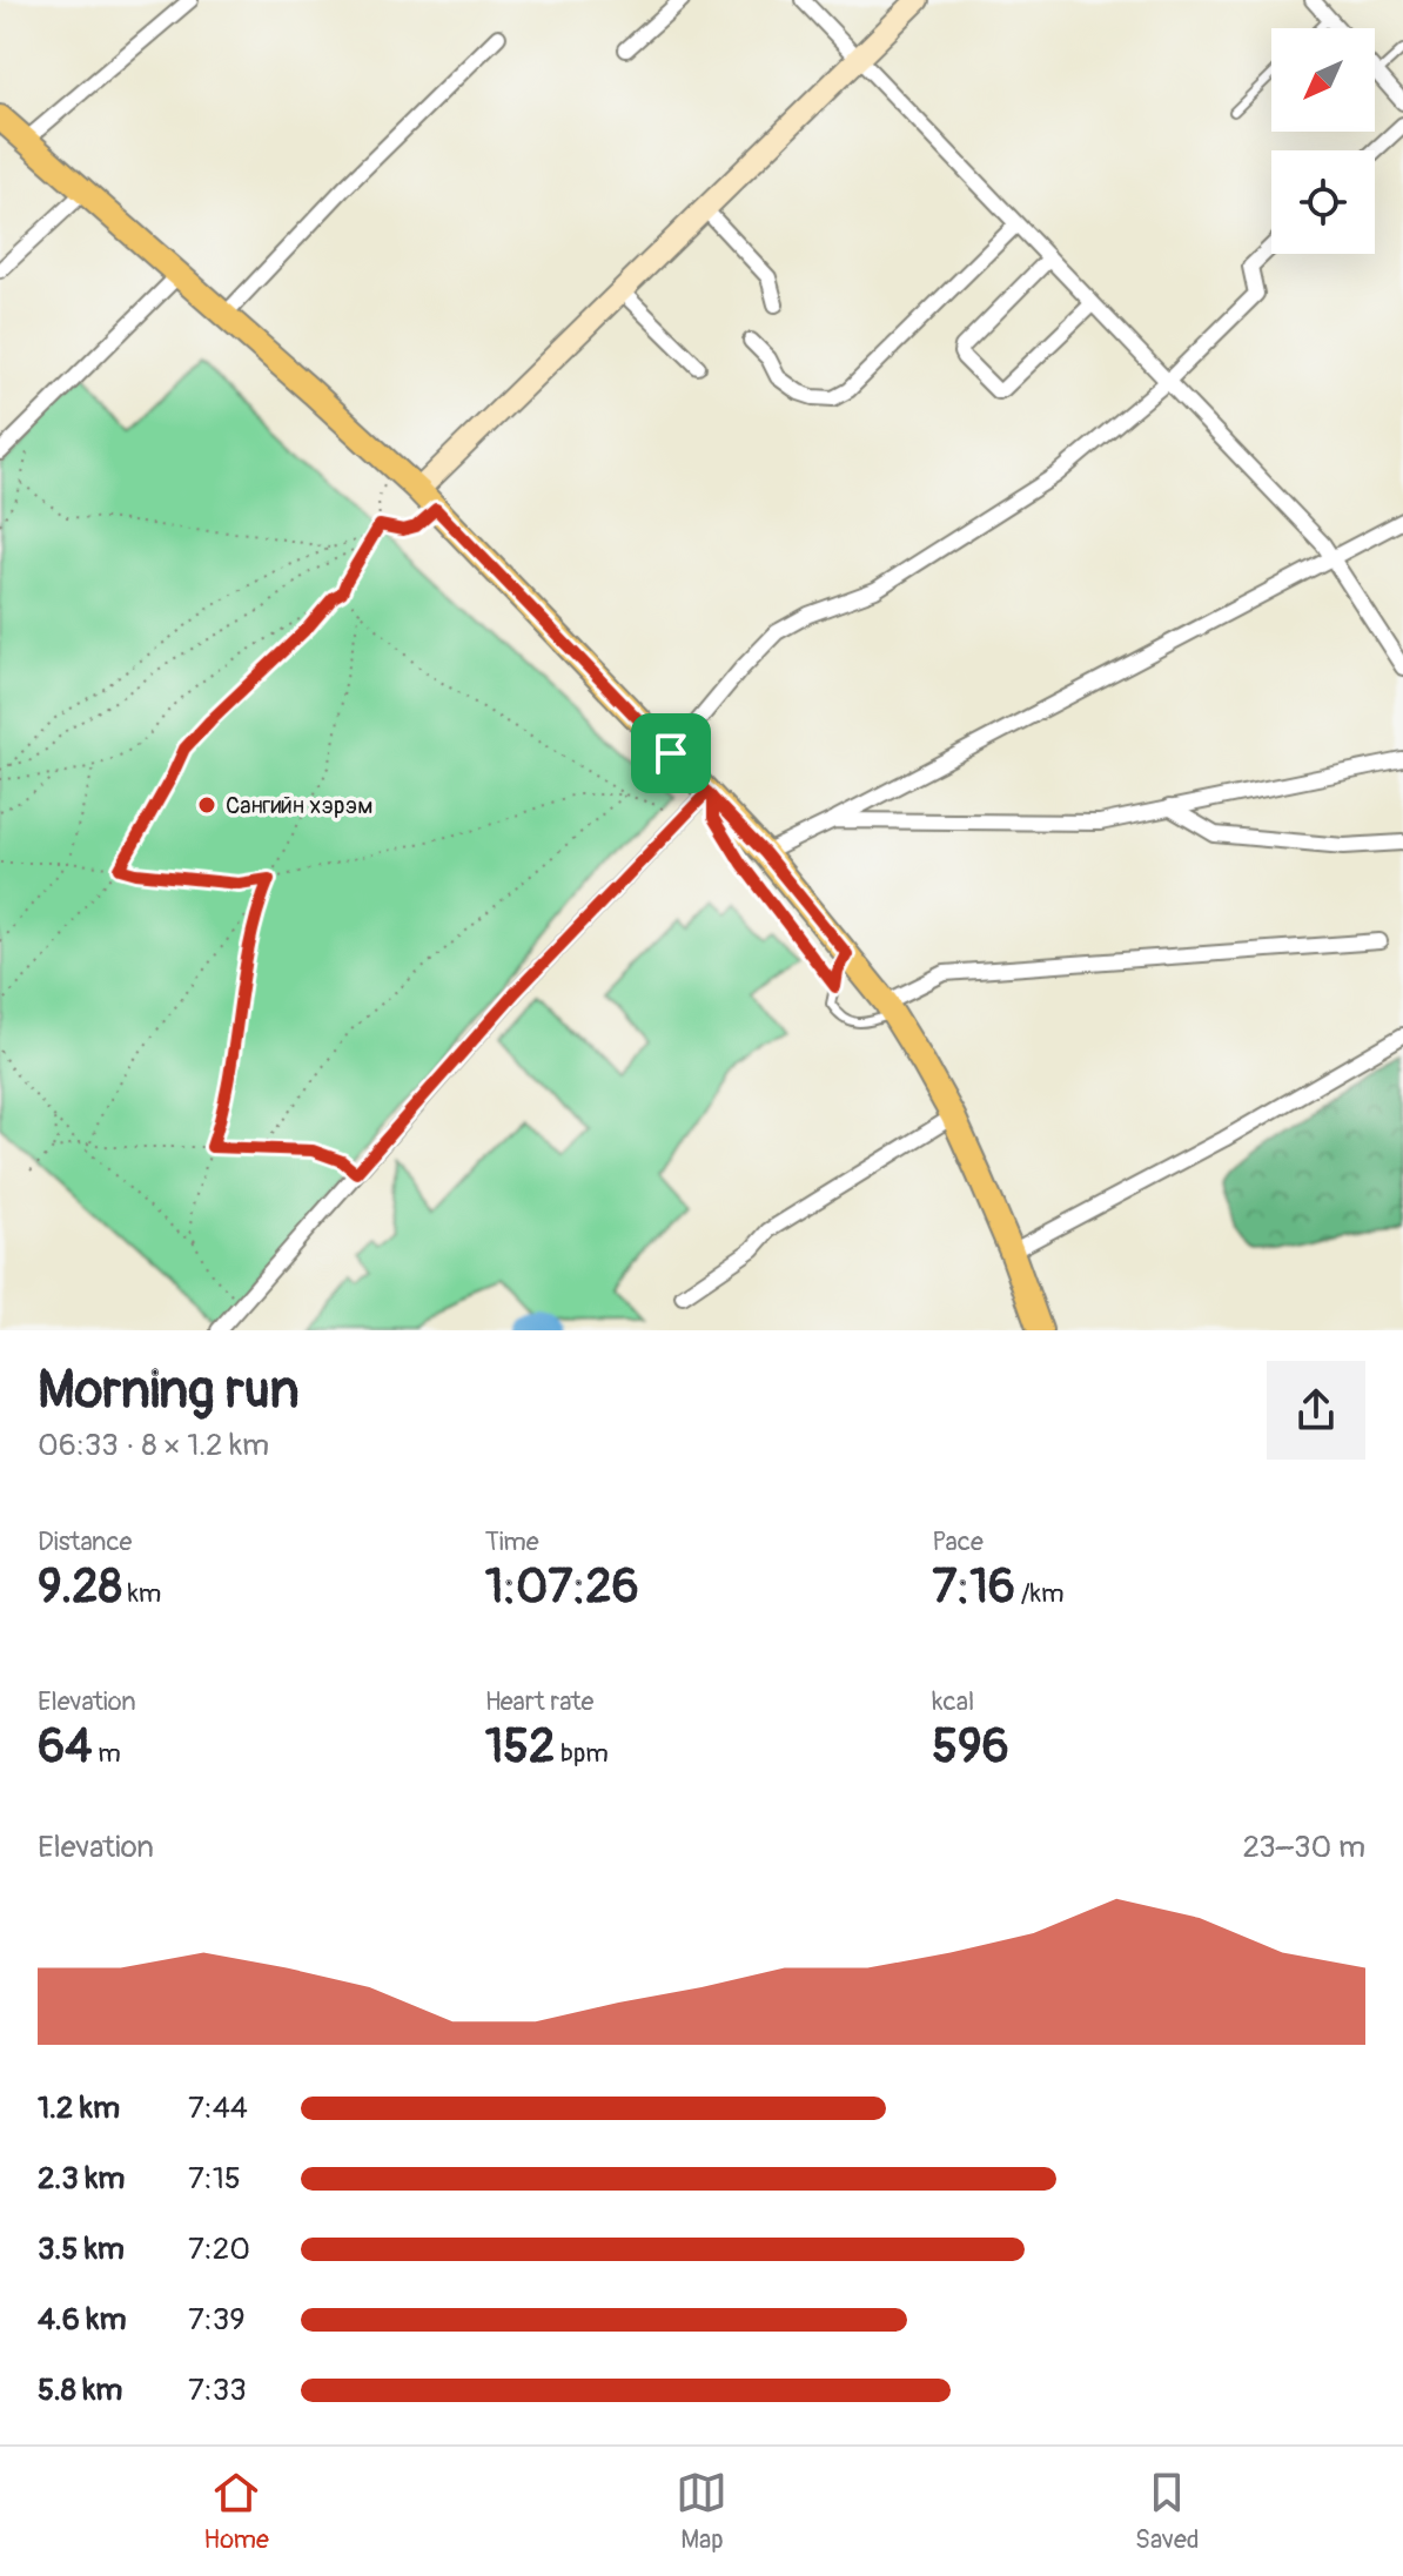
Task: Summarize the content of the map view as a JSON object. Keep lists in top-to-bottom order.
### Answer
{
  "places": ["Сангийн хэрэм"],
  "north": "bottom left",
  "page": {
    "heading": ["Morning run", "06:33 · 8 × 1.2 km"],
    "stats": [
      ["Distance", "9.28 km"],
      ["Time", "1:07:26"],
      ["Pace", "7:16 /km"],
      ["Elevation", "64 m"],
      ["Heart rate", "152 bpm"],
      ["kcal", "596"]
    ],
    "chart": ["Elevation", "23–30 m"],
    "list": [
      {
        "name": "1.2 km",
        "note": "7:44"
      },
      {
        "name": "2.3 km",
        "note": "7:15"
      },
      {
        "name": "3.5 km",
        "note": "7:20"
      },
      {
        "name": "4.6 km",
        "note": "7:39"
      },
      {
        "name": "5.8 km",
        "note": "7:33"
      }
    ],
    "tabs": ["Home", "Map", "Saved"]
  }
}
